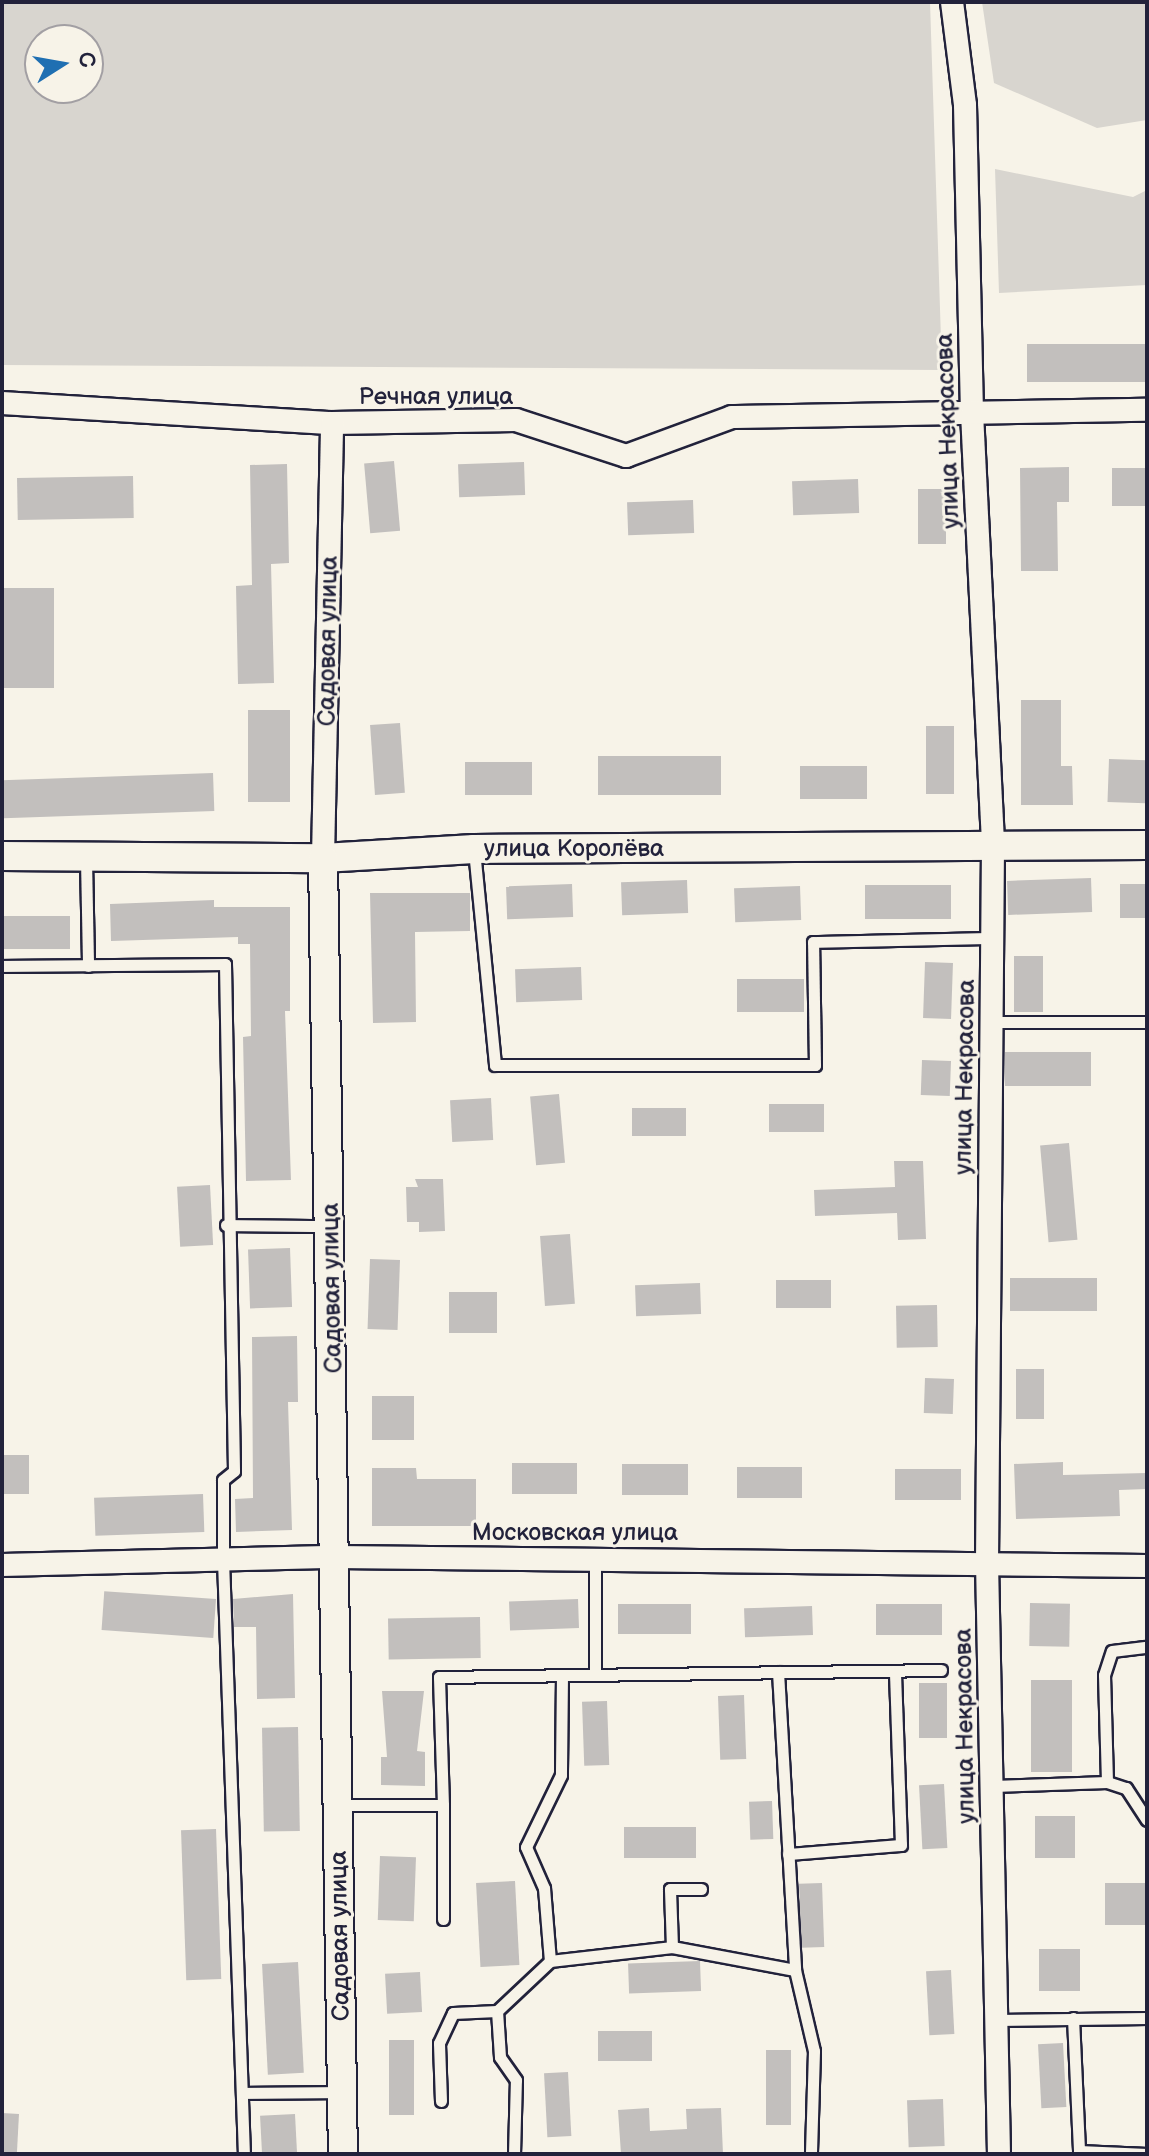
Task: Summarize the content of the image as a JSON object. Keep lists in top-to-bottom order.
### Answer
{
  "streets": {
    "street": [
      "Речная улица",
      "улица Некрасова",
      "Садовая улица",
      "улица Королёва",
      "Московская улица"
    ]
  },
  "crossings": [
    ["Речная улица", "улица Некрасова"],
    ["Речная улица", "Садовая улица"],
    ["улица Некрасова", "улица Королёва"],
    ["улица Некрасова", "Московская улица"],
    ["Садовая улица", "улица Королёва"],
    ["Садовая улица", "Московская улица"]
  ],
  "north": "right"
}
